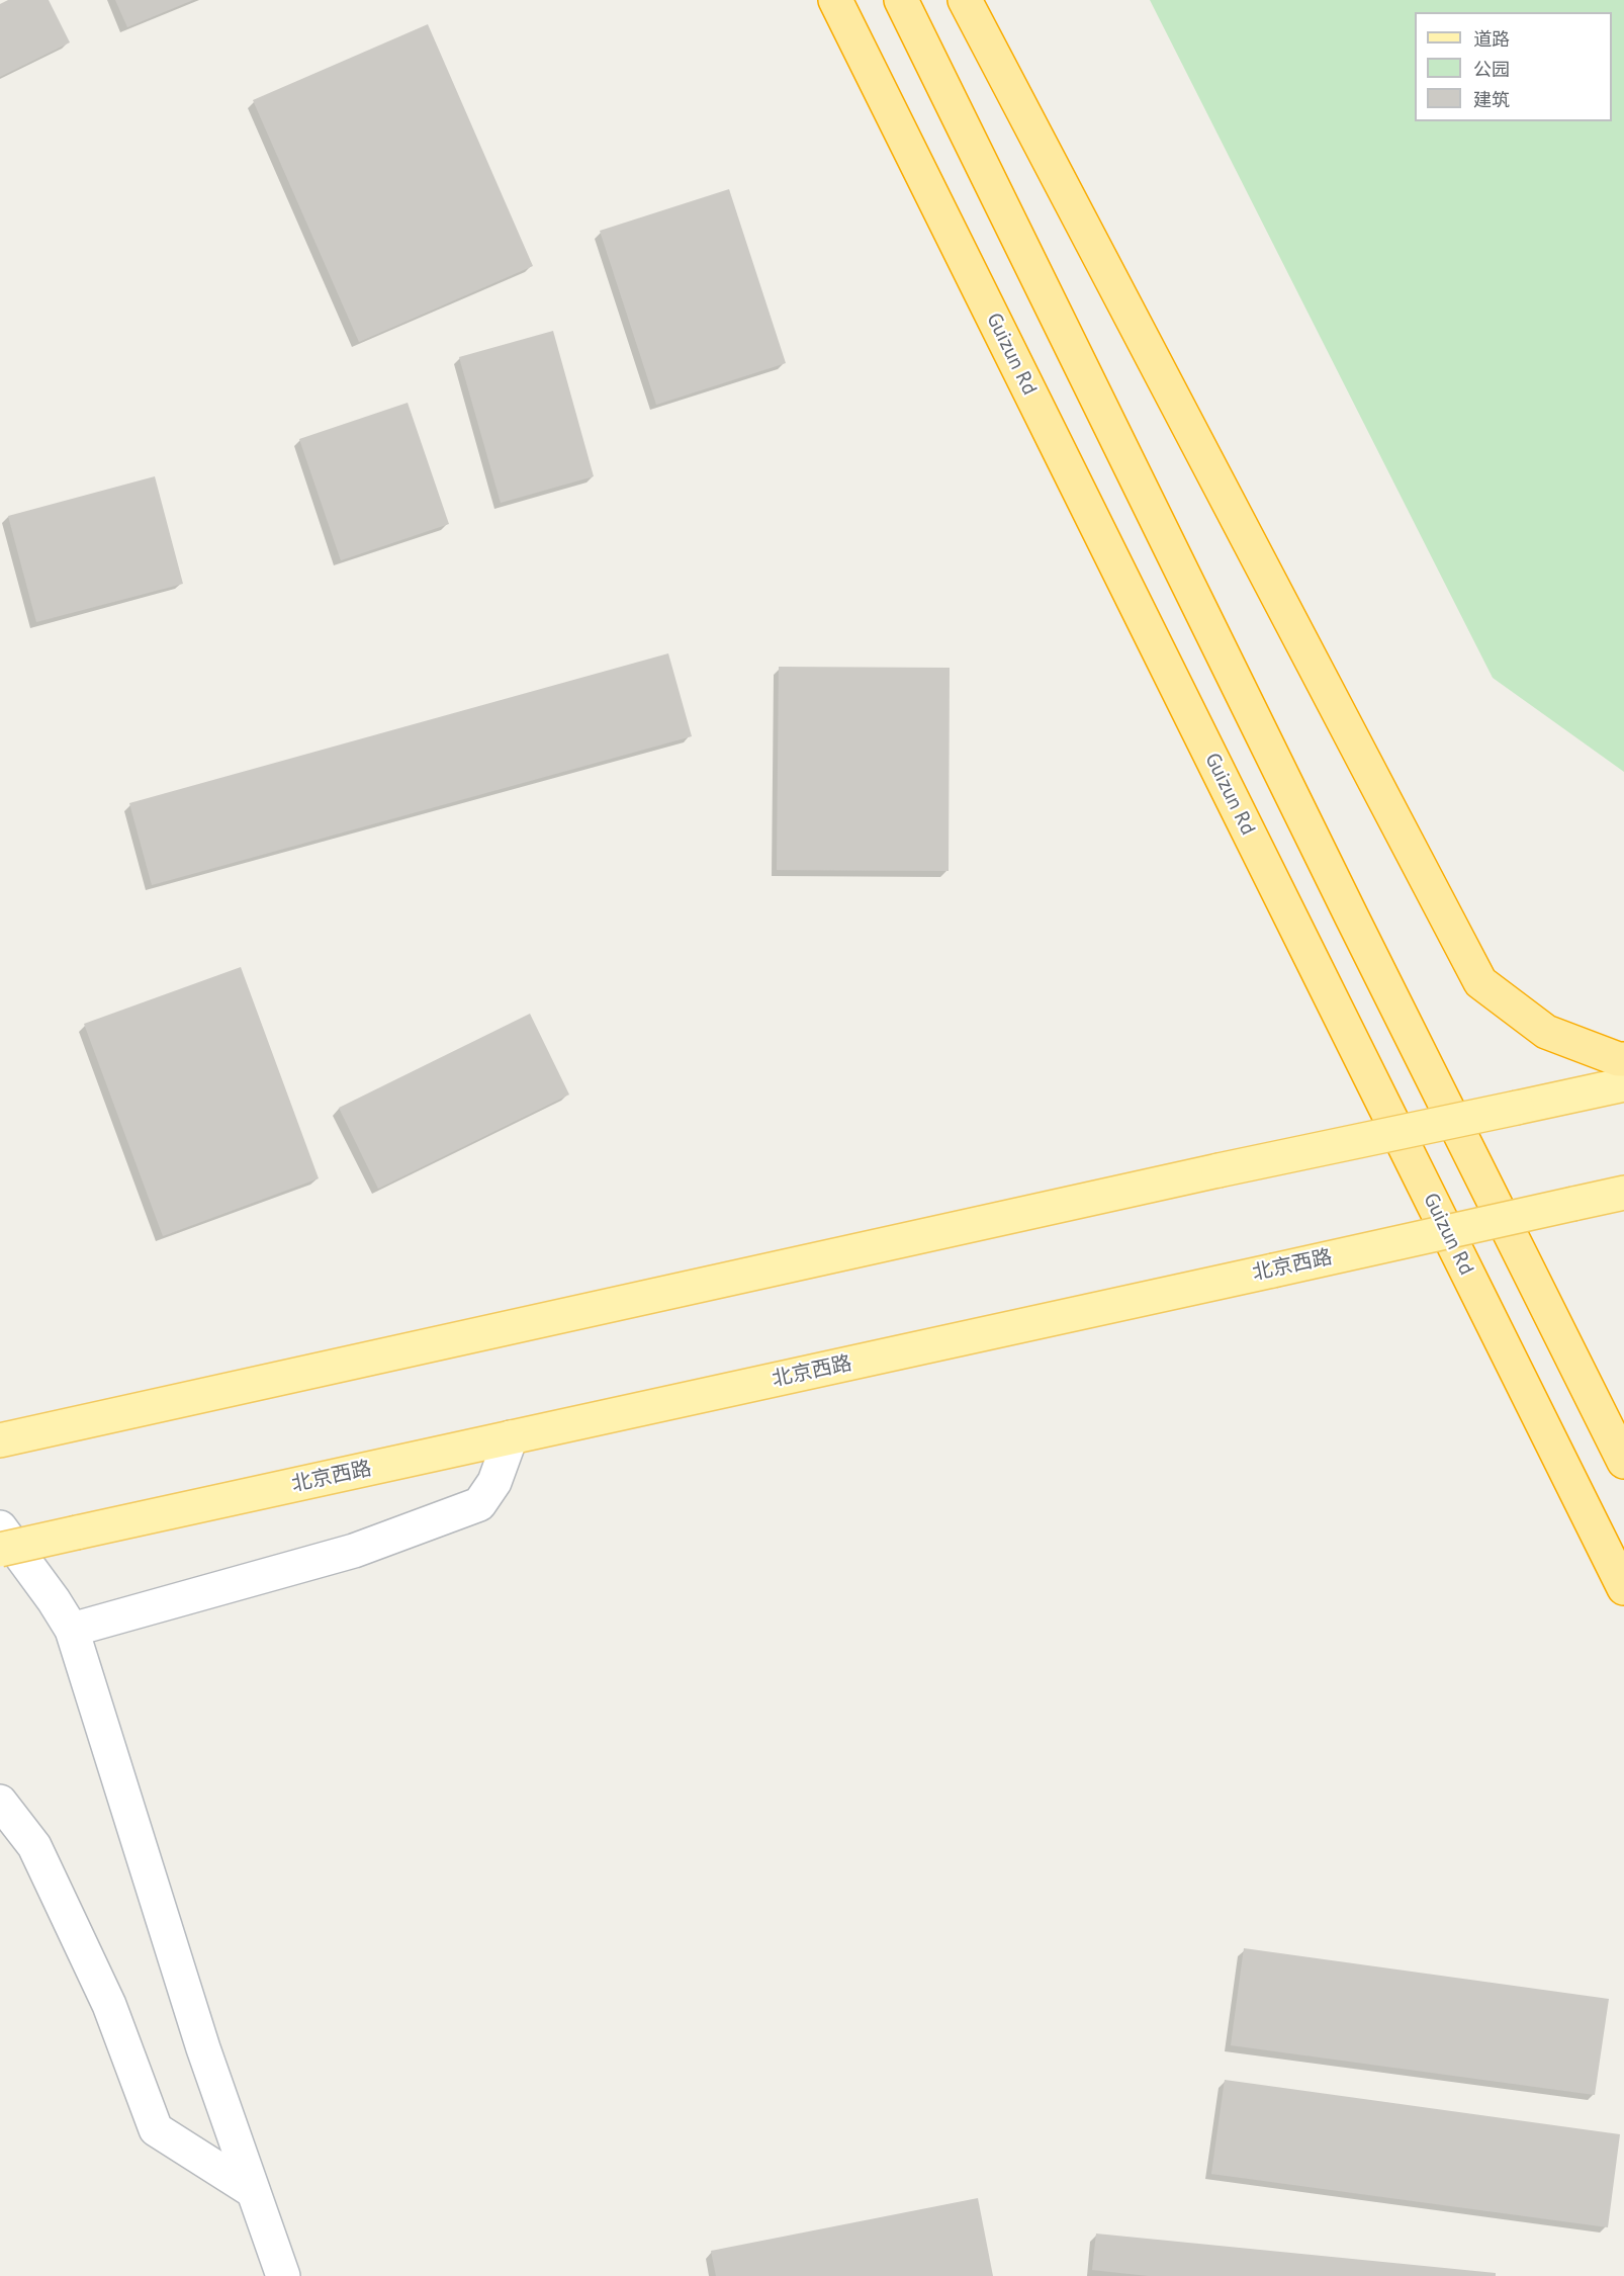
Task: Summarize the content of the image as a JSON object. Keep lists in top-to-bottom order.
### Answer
{
  "streets": {
    "highway": ["Guizun Rd"],
    "main road": ["北京西路"]
  },
  "legend": ["道路", "公园", "建筑"]
}
